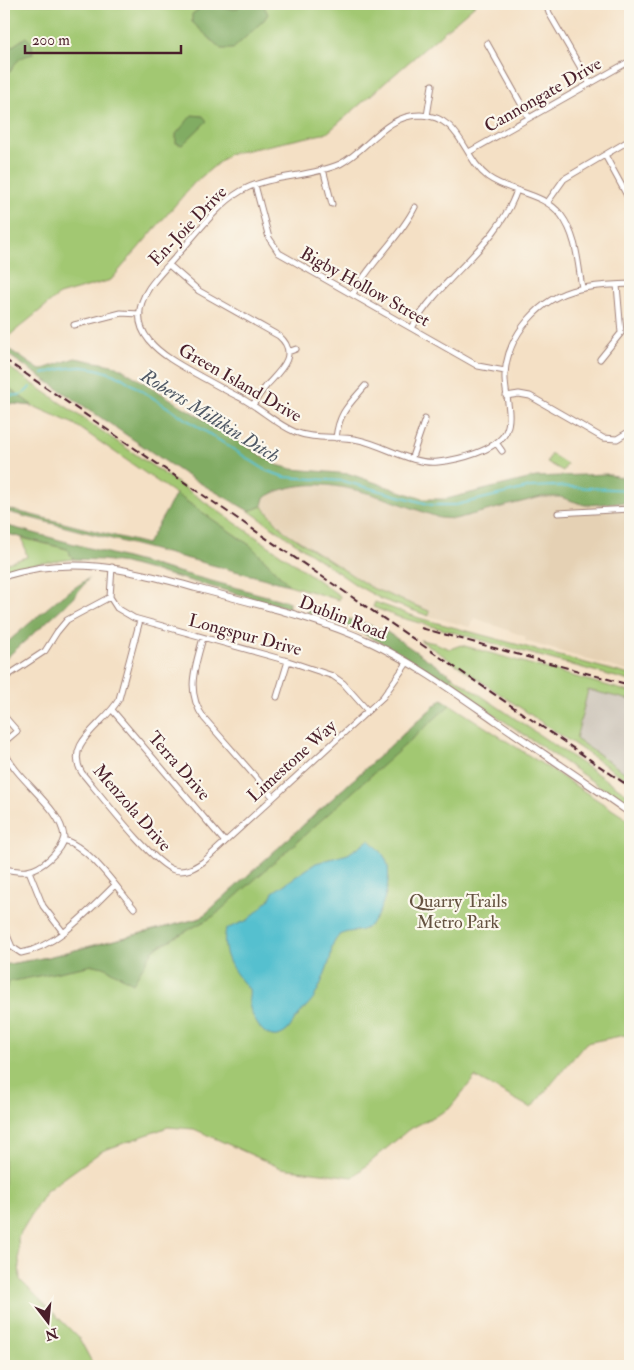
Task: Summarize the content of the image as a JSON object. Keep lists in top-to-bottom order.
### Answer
{
  "streets": {
    "main road": ["Dublin Road"],
    "street": [
      "Cannongate Drive",
      "En-Joie Drive",
      "Bigby Hollow Street",
      "Green Island Drive",
      "Longspur Drive",
      "Limestone Way",
      "Terra Drive",
      "Menzola Drive"
    ]
  },
  "crossings": [
    ["Cannongate Drive", "En-Joie Drive"],
    ["En-Joie Drive", "Bigby Hollow Street"],
    ["En-Joie Drive", "Green Island Drive"],
    ["Dublin Road", "Limestone Way"],
    ["Longspur Drive", "Limestone Way"],
    ["Limestone Way", "Terra Drive"],
    ["Limestone Way", "Menzola Drive"],
    ["Terra Drive", "Menzola Drive"]
  ],
  "water": ["Roberts Millikin Ditch"],
  "parks": ["Quarry Trails Metro Park"],
  "scale_bar": "200 m",
  "north": "bottom"
}
